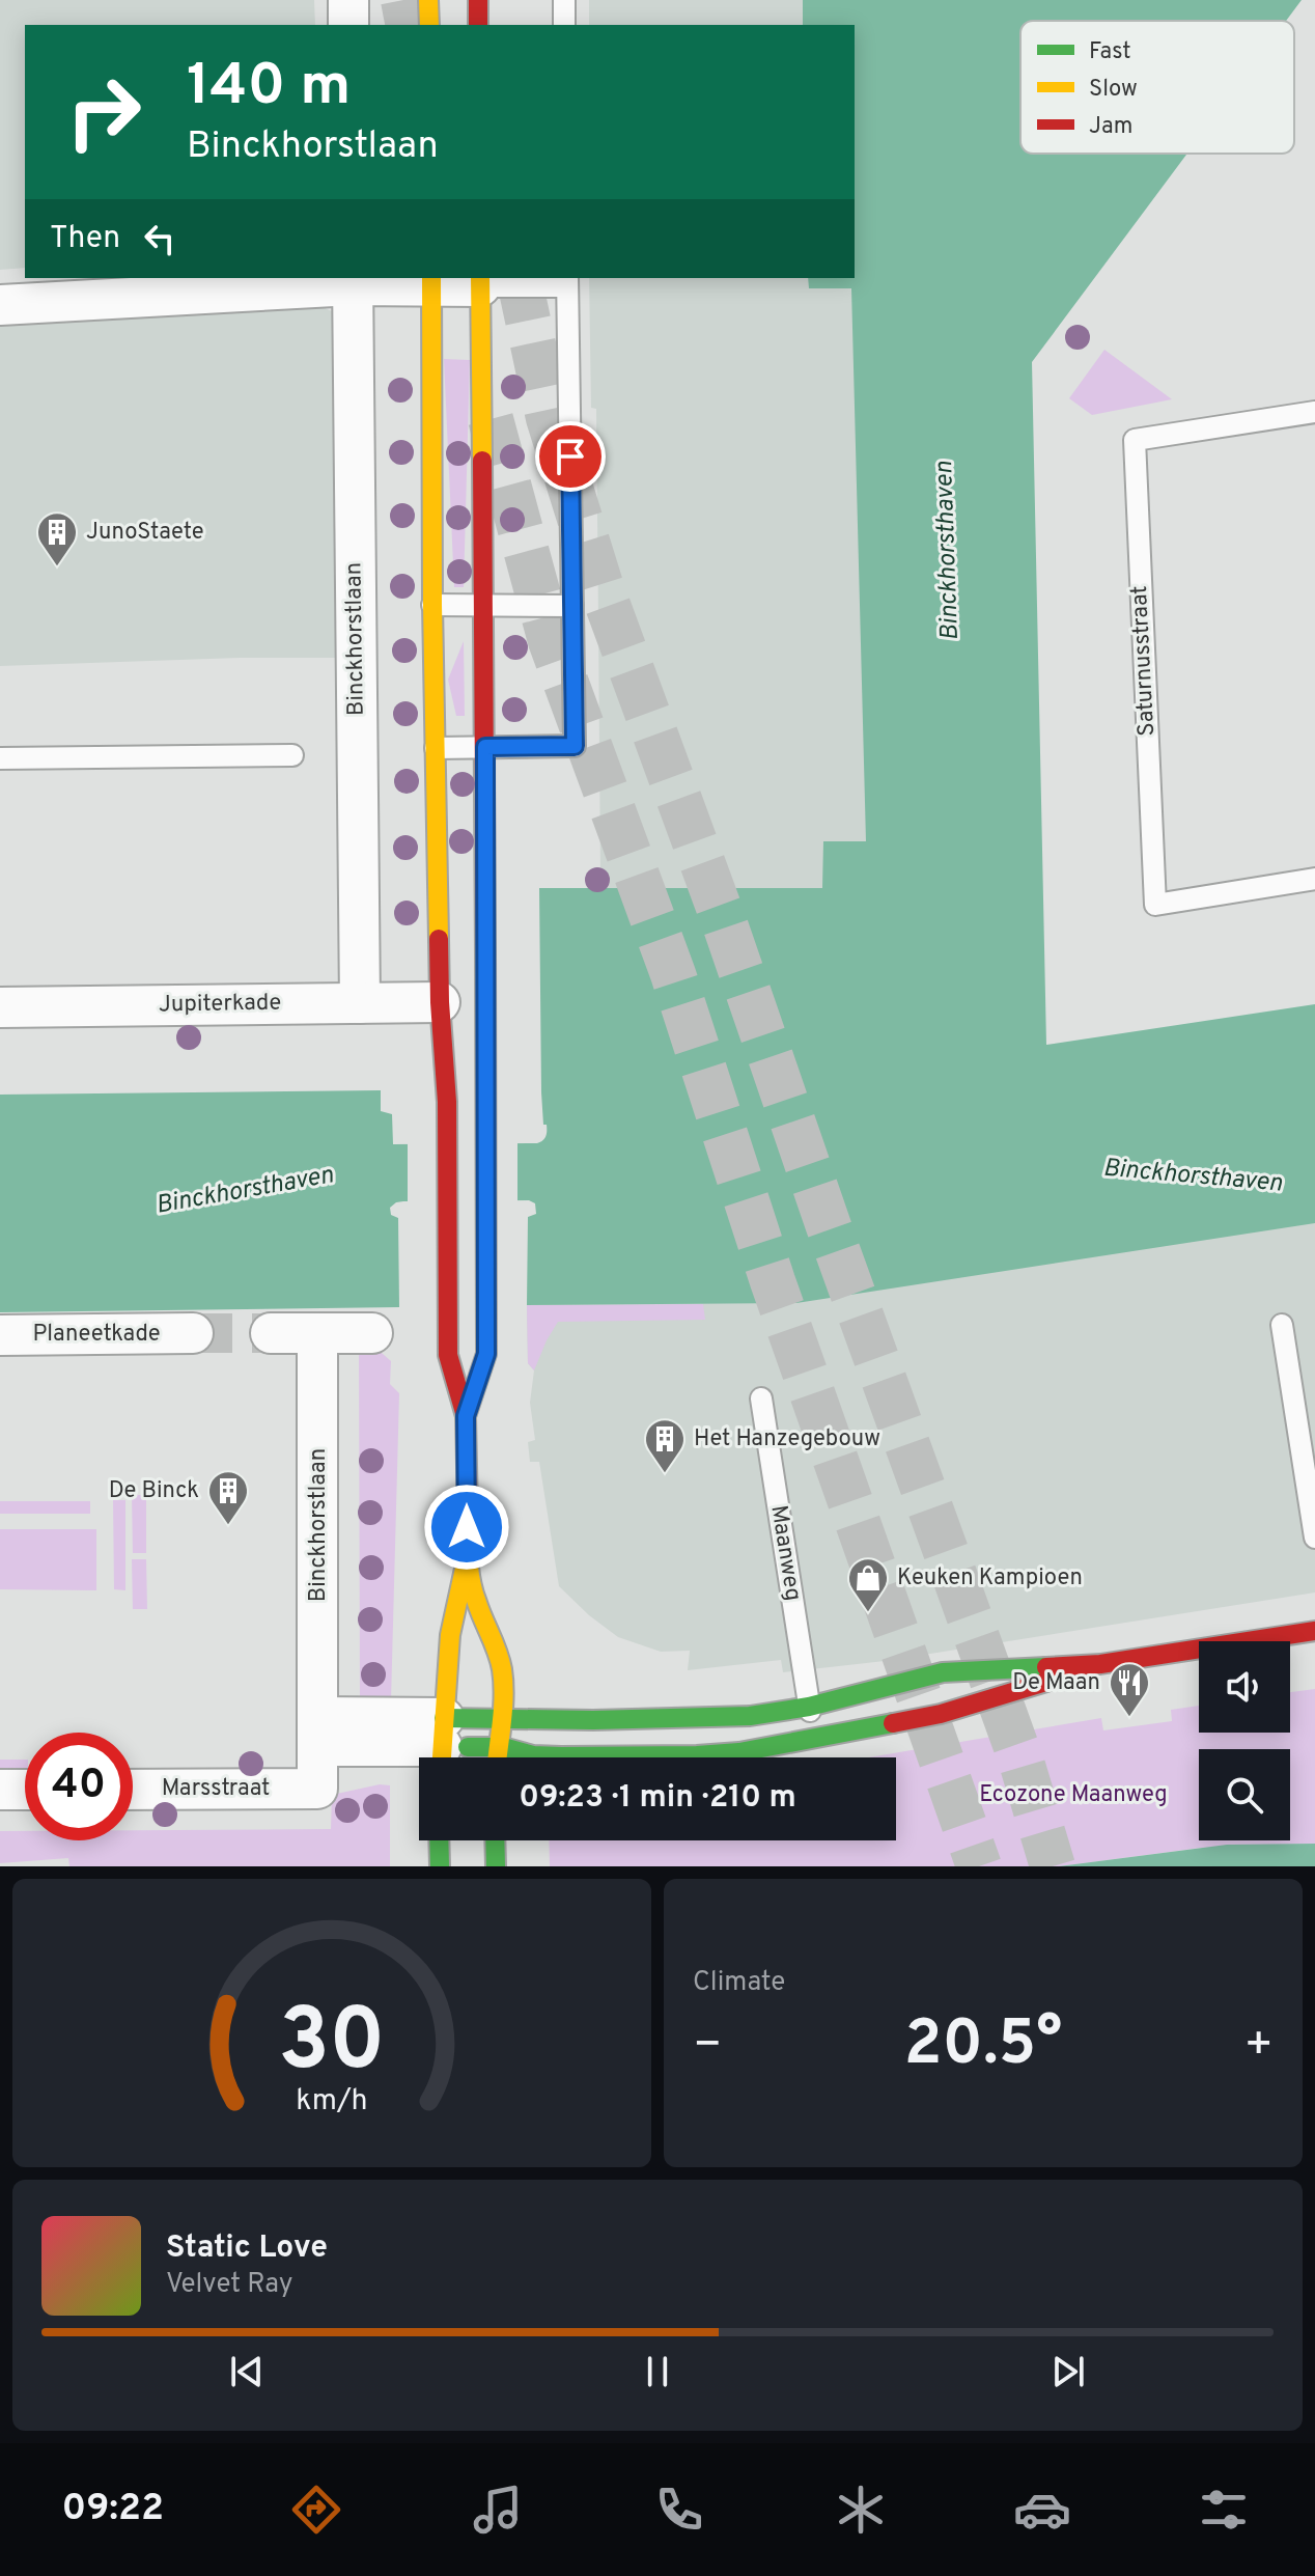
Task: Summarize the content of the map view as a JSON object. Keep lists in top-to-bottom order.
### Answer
{
  "streets": {
    "street": [
      "Binckhorstlaan",
      "Jupiterkade",
      "Planeetkade",
      "Marsstraat"
    ],
    "lane": ["Saturnusstraat", "Maanweg"]
  },
  "crossings": [
    ["Binckhorstlaan", "Jupiterkade"],
    ["Binckhorstlaan", "Marsstraat"]
  ],
  "water": ["Binckhorsthaven"],
  "parks": ["Ecozone Maanweg"],
  "places": {
    "building": ["JunoStaete", "Het Hanzegebouw", "De Binck"],
    "shop": ["Keuken Kampioen"],
    "restaurant": ["De Maan"]
  },
  "legend": ["Fast", "Slow", "Jam"],
  "page": {
    "turn": ["140 m", "Binckhorstlaan"],
    "then": "Then",
    "limit": "40",
    "trip": "09:23 · 1 min · 210 m",
    "tile": "Climate",
    "heat": ["−", "20.5°", "+"],
    "song": ["Static Love", "Velvet Ray"],
    "tabs": "09:22",
    "gauge": ["30", "km/h"]
  }
}
